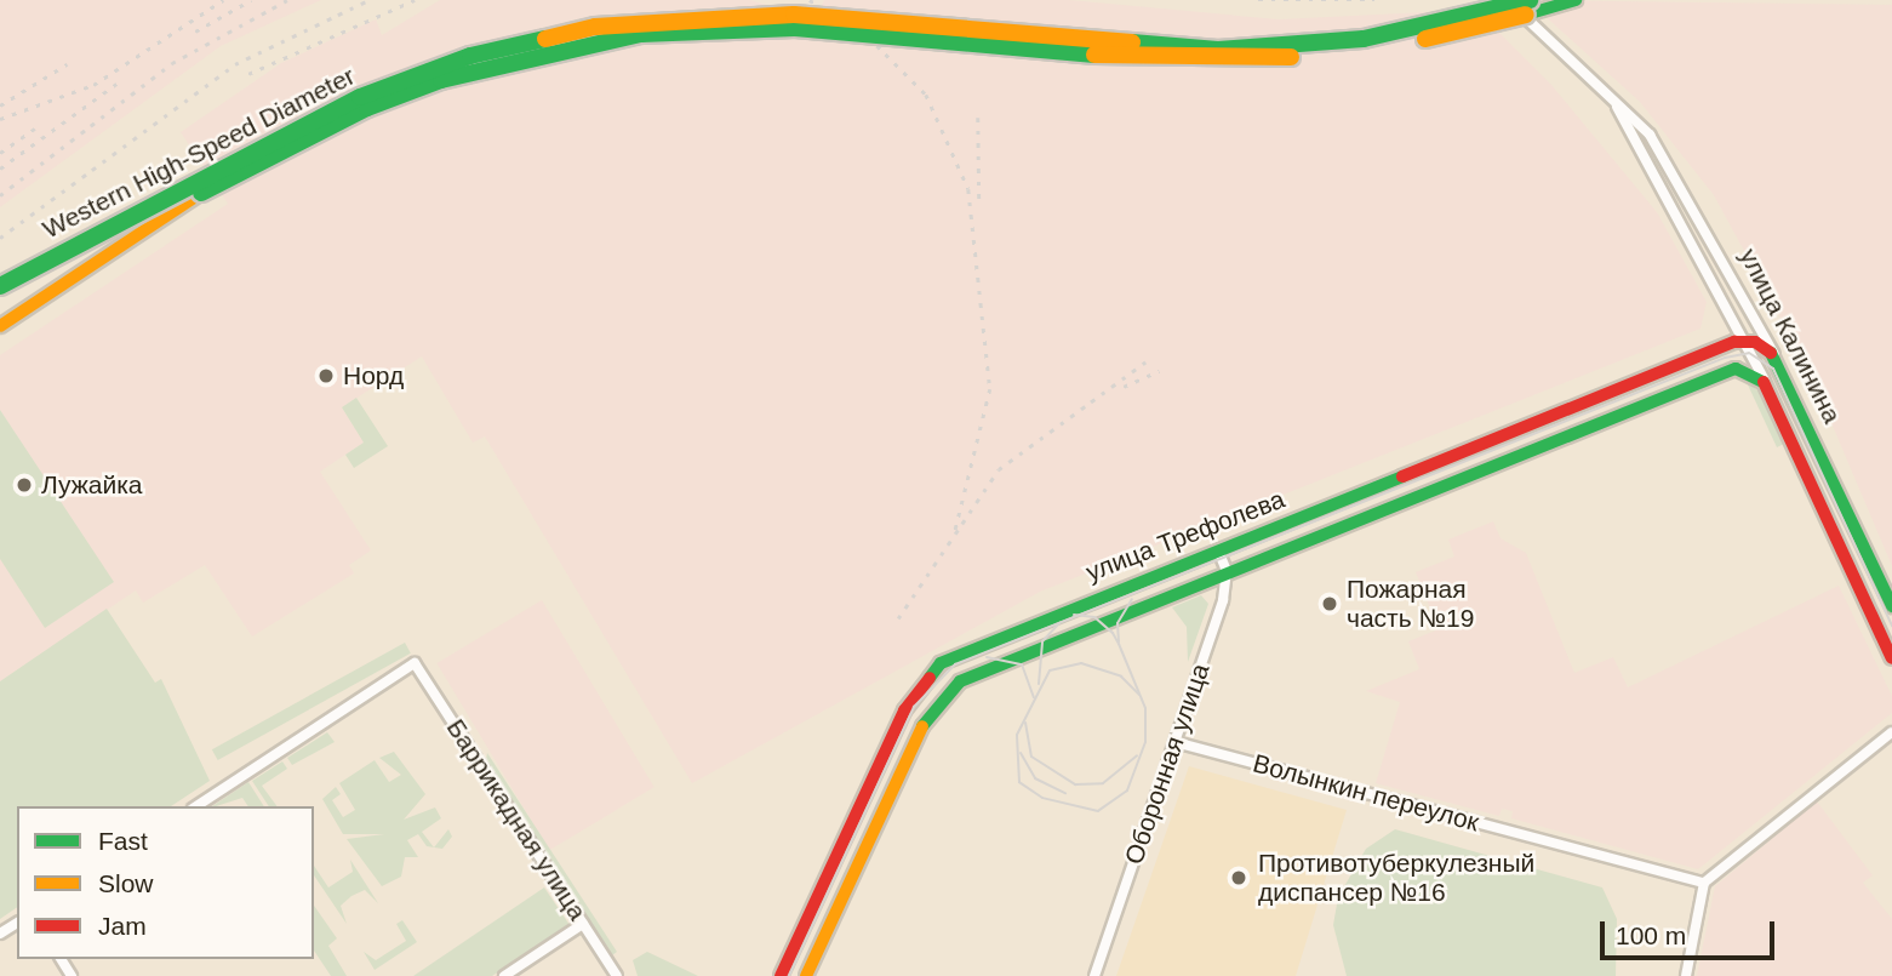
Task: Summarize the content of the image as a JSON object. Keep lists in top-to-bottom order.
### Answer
{
  "streets": {
    "main road": ["Western High-Speed Diameter", "улица Калинина", "улица Трефолева"],
    "street": ["Оборонная улица", "Волынкин переулок", "Баррикадная улица"]
  },
  "crossings": [
    ["улица Калинина", "улица Трефолева"],
    ["улица Трефолева", "Оборонная улица"],
    ["Оборонная улица", "Волынкин переулок"]
  ],
  "places": [
    "Норд",
    "Лужайка",
    "Пожарная часть №19",
    "Противотуберкулезный диспансер №16"
  ],
  "legend": ["Fast", "Slow", "Jam"],
  "scale_bar": "100 m"
}
